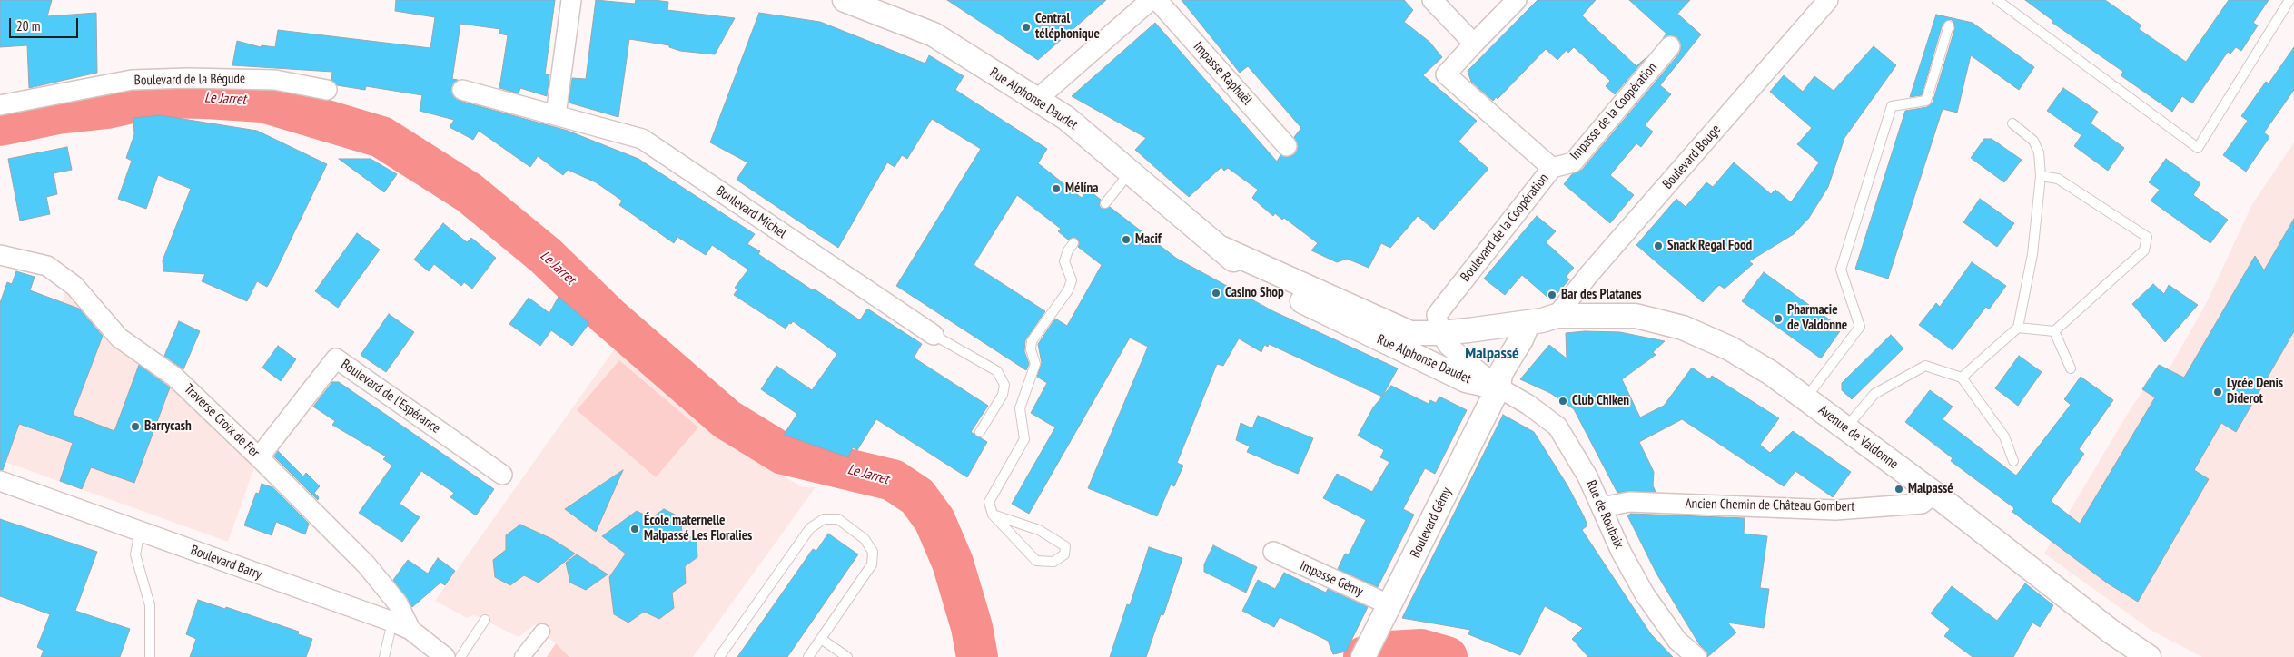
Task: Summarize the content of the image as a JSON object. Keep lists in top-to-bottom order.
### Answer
{
  "streets": {
    "street": [
      "Impasse Raphaël",
      "Boulevard de la Bégude",
      "Rue Alphonse Daudet",
      "Impasse de la Coopération",
      "Boulevard Bouge",
      "Boulevard Michel",
      "Boulevard de la Coopération",
      "Boulevard de l'Espérance",
      "Traverse Croix de Fer",
      "Avenue de Valdonne",
      "Ancien Chemin de Château Gombert",
      "Rue de Roubaix",
      "Boulevard Gémy",
      "Boulevard Barry",
      "Impasse Gémy"
    ]
  },
  "crossings": [
    ["Rue Alphonse Daudet", "Boulevard de la Coopération"],
    ["Rue Alphonse Daudet", "Avenue de Valdonne"],
    ["Rue Alphonse Daudet", "Rue de Roubaix"],
    ["Rue Alphonse Daudet", "Boulevard Gémy"],
    ["Impasse de la Coopération", "Boulevard de la Coopération"],
    ["Boulevard Bouge", "Avenue de Valdonne"],
    ["Boulevard de la Coopération", "Avenue de Valdonne"],
    ["Boulevard de l'Espérance", "Traverse Croix de Fer"],
    ["Traverse Croix de Fer", "Boulevard Barry"],
    ["Avenue de Valdonne", "Ancien Chemin de Château Gombert"],
    ["Ancien Chemin de Château Gombert", "Rue de Roubaix"],
    ["Rue de Roubaix", "Boulevard Gémy"],
    ["Boulevard Gémy", "Impasse Gémy"]
  ],
  "districts": ["Malpassé"],
  "water": ["Le Jarret"],
  "places": [
    "Central téléphonique",
    "Mélína",
    "Macif",
    "Snack Regal Food",
    "Casino Shop",
    "Bar des Platanes",
    "Pharmacie de Valdonne",
    "Lycée Denis Diderot",
    "Club Chiken",
    "Barrycash",
    "Malpassé",
    "École maternelle Malpassé Les Floralies"
  ],
  "scale_bar": "20 m"
}
